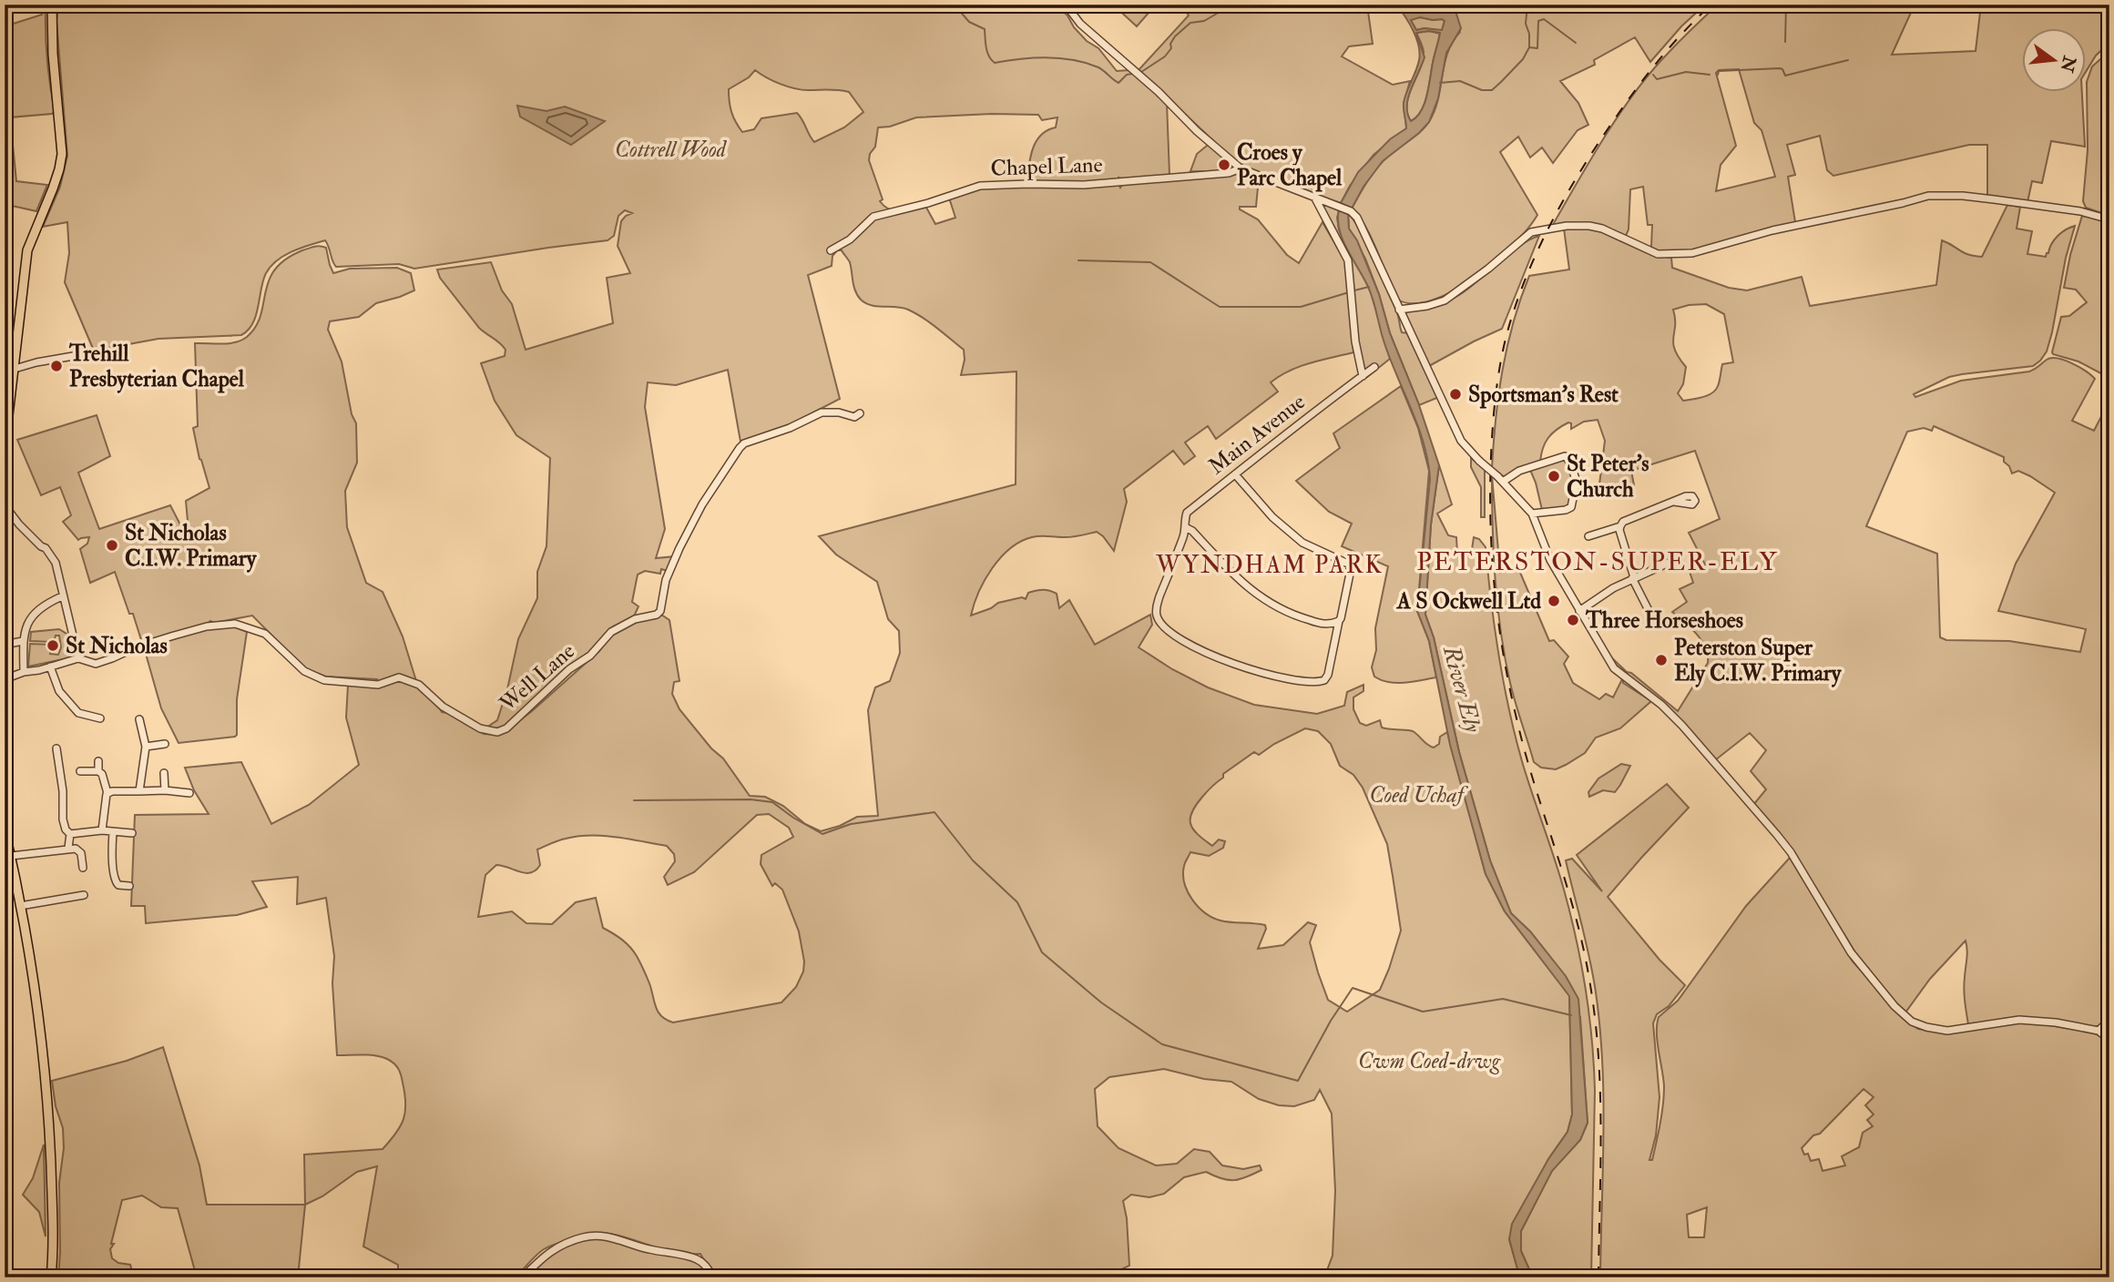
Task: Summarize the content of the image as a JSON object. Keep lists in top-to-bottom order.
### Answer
{
  "streets": {
    "street": ["Chapel Lane", "Main Avenue", "Well Lane"]
  },
  "districts": ["PETERSTON-SUPER-ELY", "WYNDHAM PARK"],
  "water": ["River Ely"],
  "parks": ["Cottrell Wood", "Coed Uchaf", "Cwm Coed-drwg"],
  "places": [
    "Croes y Parc Chapel",
    "Trehill Presbyterian Chapel",
    "Sportsman's Rest",
    "St Peter's Church",
    "St Nicholas C.I.W. Primary",
    "A S Ockwell Ltd",
    "Three Horseshoes",
    "St Nicholas",
    "Peterston Super Ely C.I.W. Primary"
  ],
  "north": "right"
}
